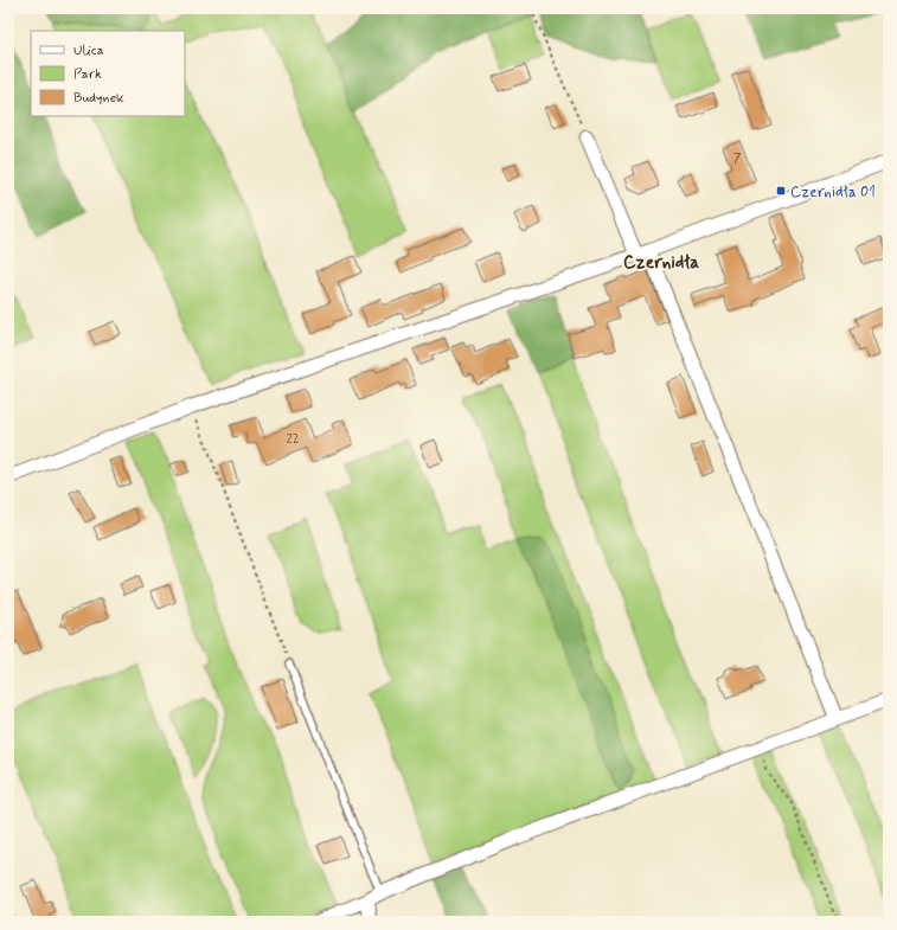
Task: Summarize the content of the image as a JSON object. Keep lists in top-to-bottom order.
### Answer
{
  "districts": ["Czernidła"],
  "places": {
    "transit": ["Czernidła 01"]
  },
  "house_numbers": ["7", "22"],
  "legend": ["Ulica", "Park", "Budynek"]
}
